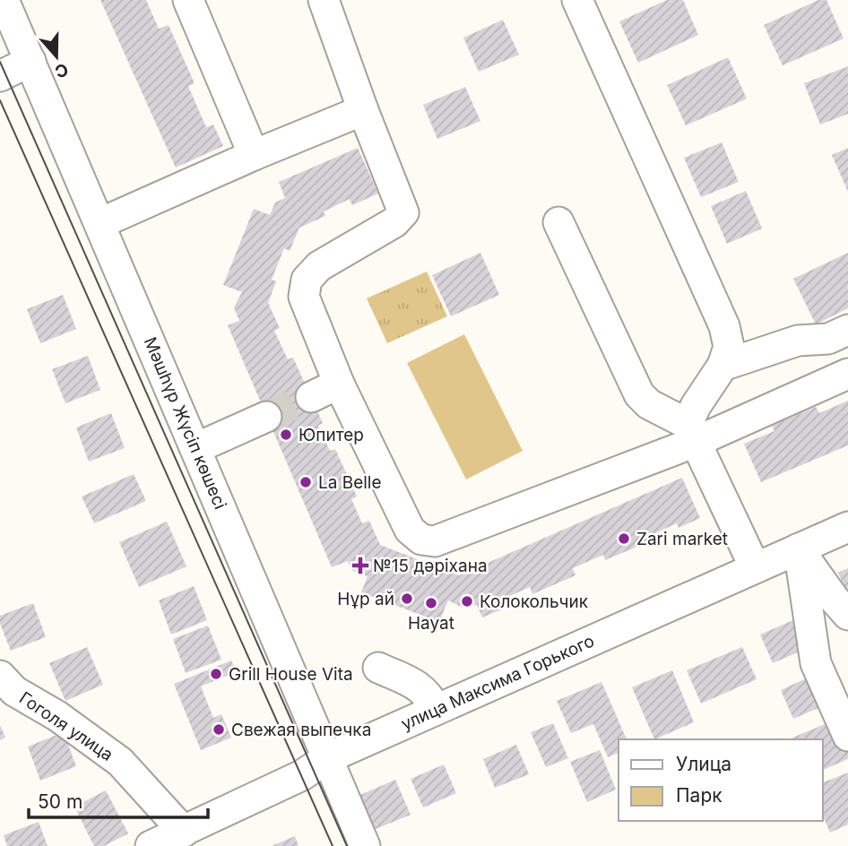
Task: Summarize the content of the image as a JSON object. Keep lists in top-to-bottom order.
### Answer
{
  "streets": {
    "street": ["Мәшһүр Жүсіп көшесі", "улица Максима Горького", "Гоголя улица"]
  },
  "crossings": [
    ["Мәшһүр Жүсіп көшесі", "улица Максима Горького"],
    ["улица Максима Горького", "Гоголя улица"]
  ],
  "places": {
    "other": [
      "Юпитер",
      "La Belle",
      "Zari market",
      "Нұр ай",
      "Колокольчик",
      "Hayat",
      "Grill House Vita",
      "Свежая выпечка"
    ],
    "health": ["№15 дәріхана"]
  },
  "legend": ["Улица", "Парк"],
  "scale_bar": "50 m",
  "north": "bottom"
}
